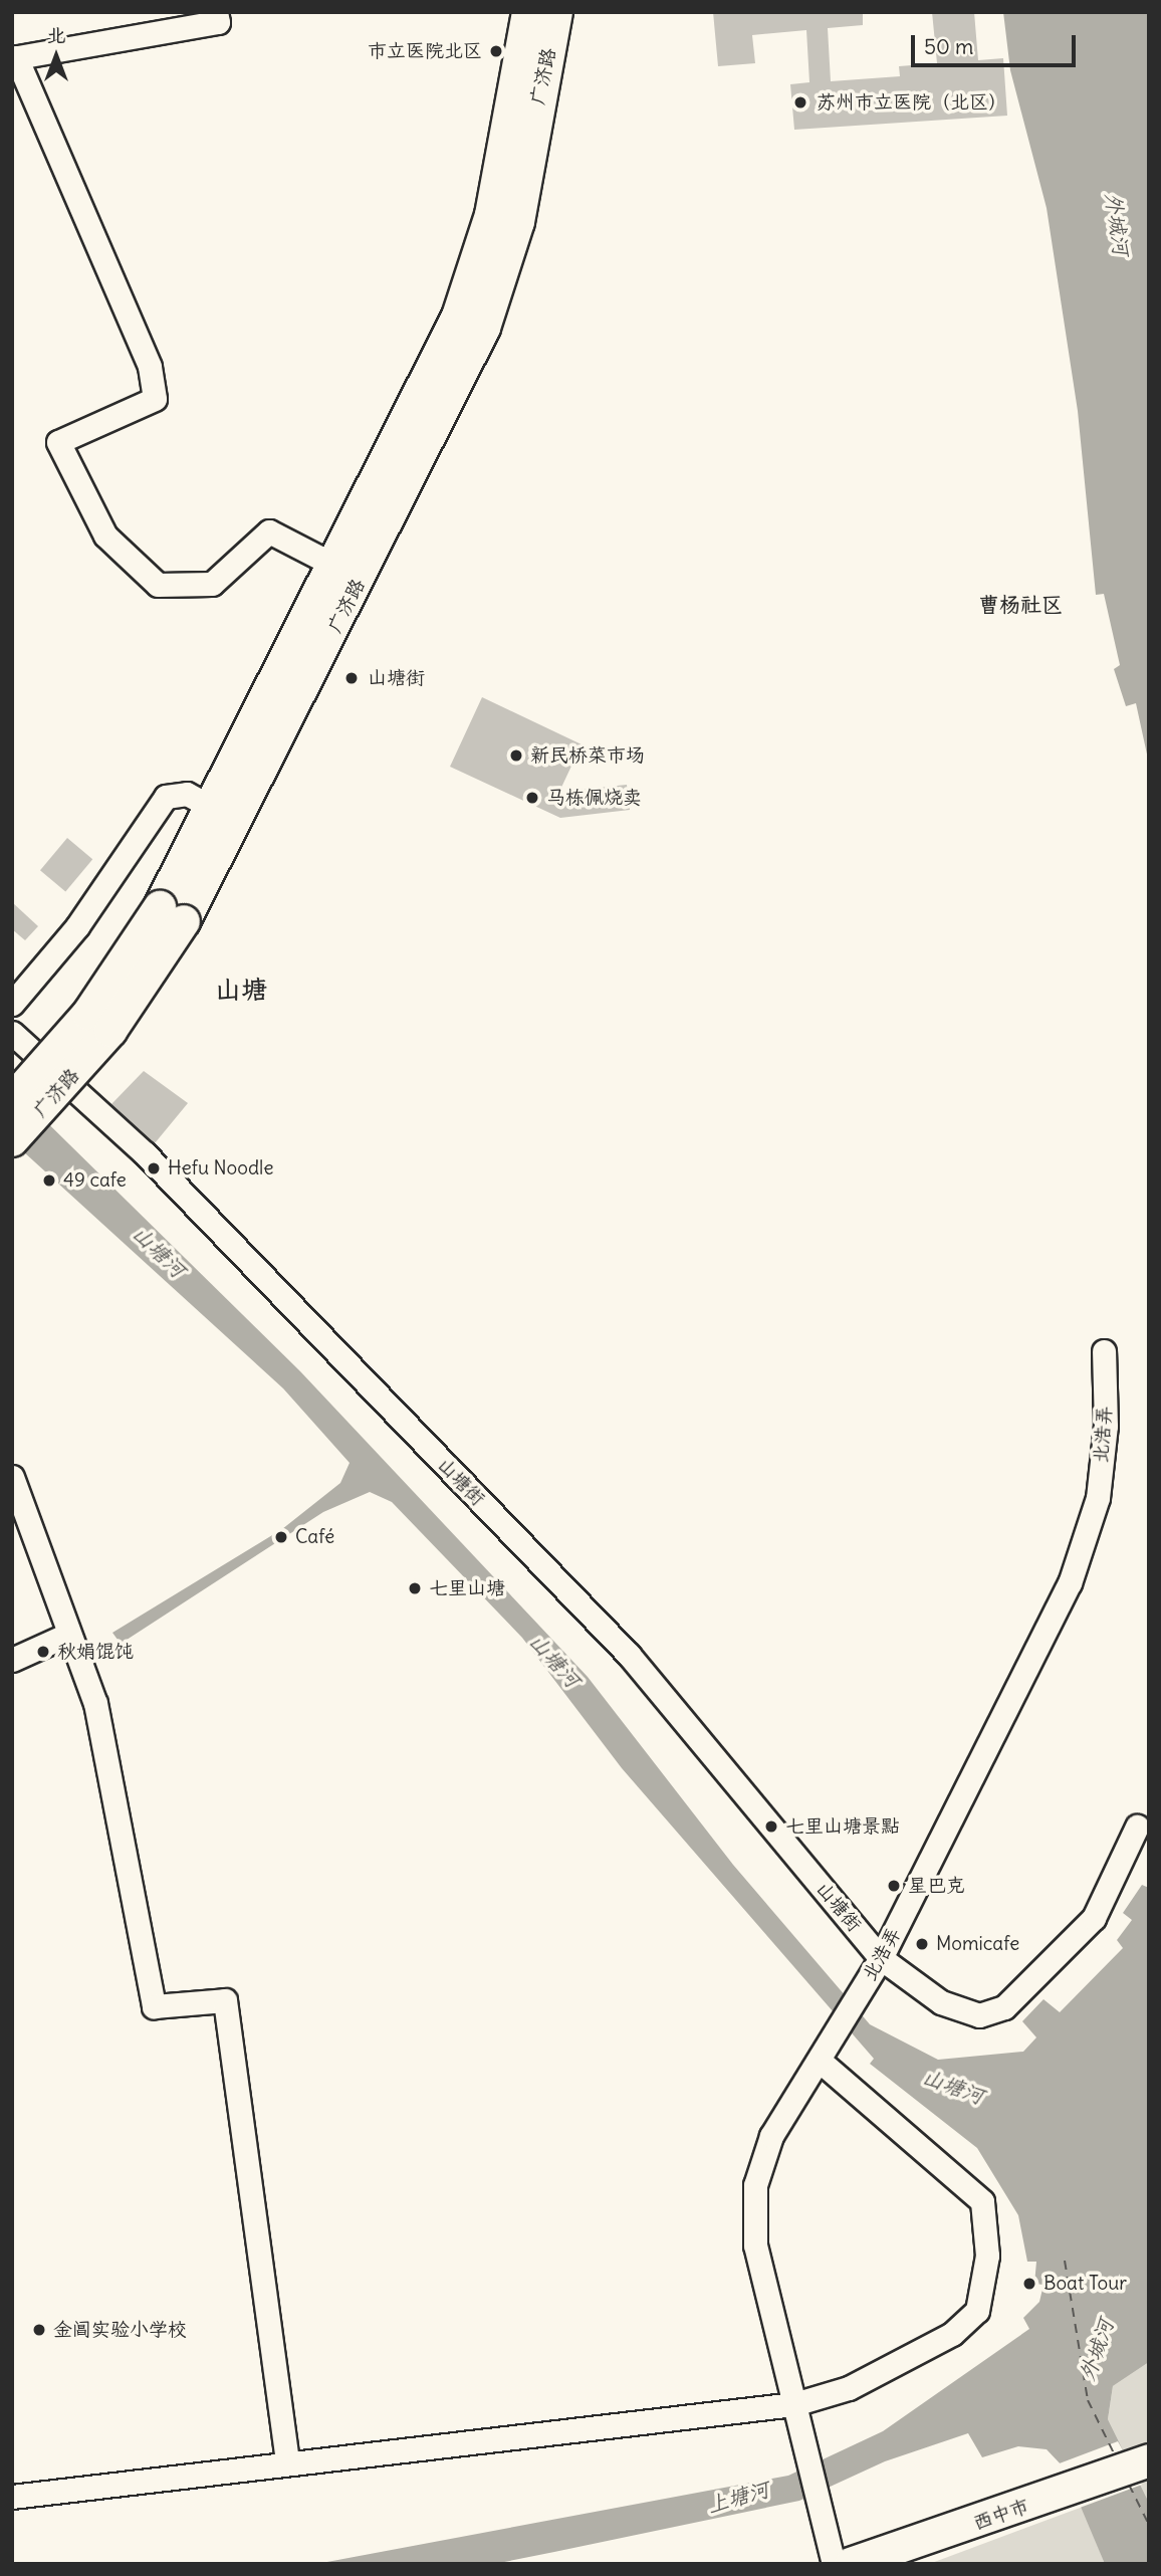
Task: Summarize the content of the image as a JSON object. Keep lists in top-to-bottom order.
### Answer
{
  "streets": {
    "main road": ["广济路", "西中市"],
    "street": ["北浩弄", "山塘街"]
  },
  "crossings": [
    ["北浩弄", "山塘街"]
  ],
  "districts": ["曹杨社区", "山塘"],
  "water": ["外城河", "山塘河", "上塘河"],
  "places": [
    "市立医院北区",
    "苏州市立医院（北区）",
    "山塘街",
    "新民桥菜市场",
    "马栋佩烧卖",
    "Hefu Noodle",
    "49 cafe",
    "Café",
    "七里山塘",
    "秋娟馄饨",
    "七里山塘景點",
    "星巴克",
    "Momicafe",
    "Boat Tour",
    "金阊实验小学校"
  ],
  "scale_bar": "50 m",
  "north": "top"
}
